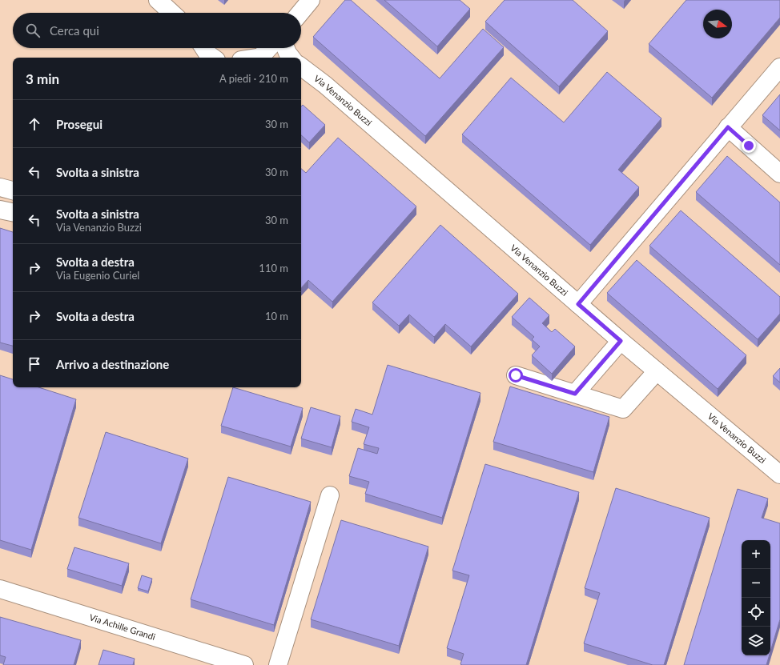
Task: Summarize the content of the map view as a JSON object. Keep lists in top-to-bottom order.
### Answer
{
  "streets": {
    "street": ["Via Venanzio Buzzi", "Via Achille Grandi"]
  },
  "north": "right",
  "page": {
    "search": "Cerca qui",
    "heading": ["3 min", "A piedi · 210 m"],
    "list": [
      ["Prosegui", "30 m"],
      ["Svolta a sinistra", "30 m"],
      ["Svolta a sinistra", "Via Venanzio Buzzi", "30 m"],
      ["Svolta a destra", "Via Eugenio Curiel", "110 m"],
      ["Svolta a destra", "10 m"],
      "Arrivo a destinazione"
    ],
    "map_buttons": ["+", "−"]
  }
}
